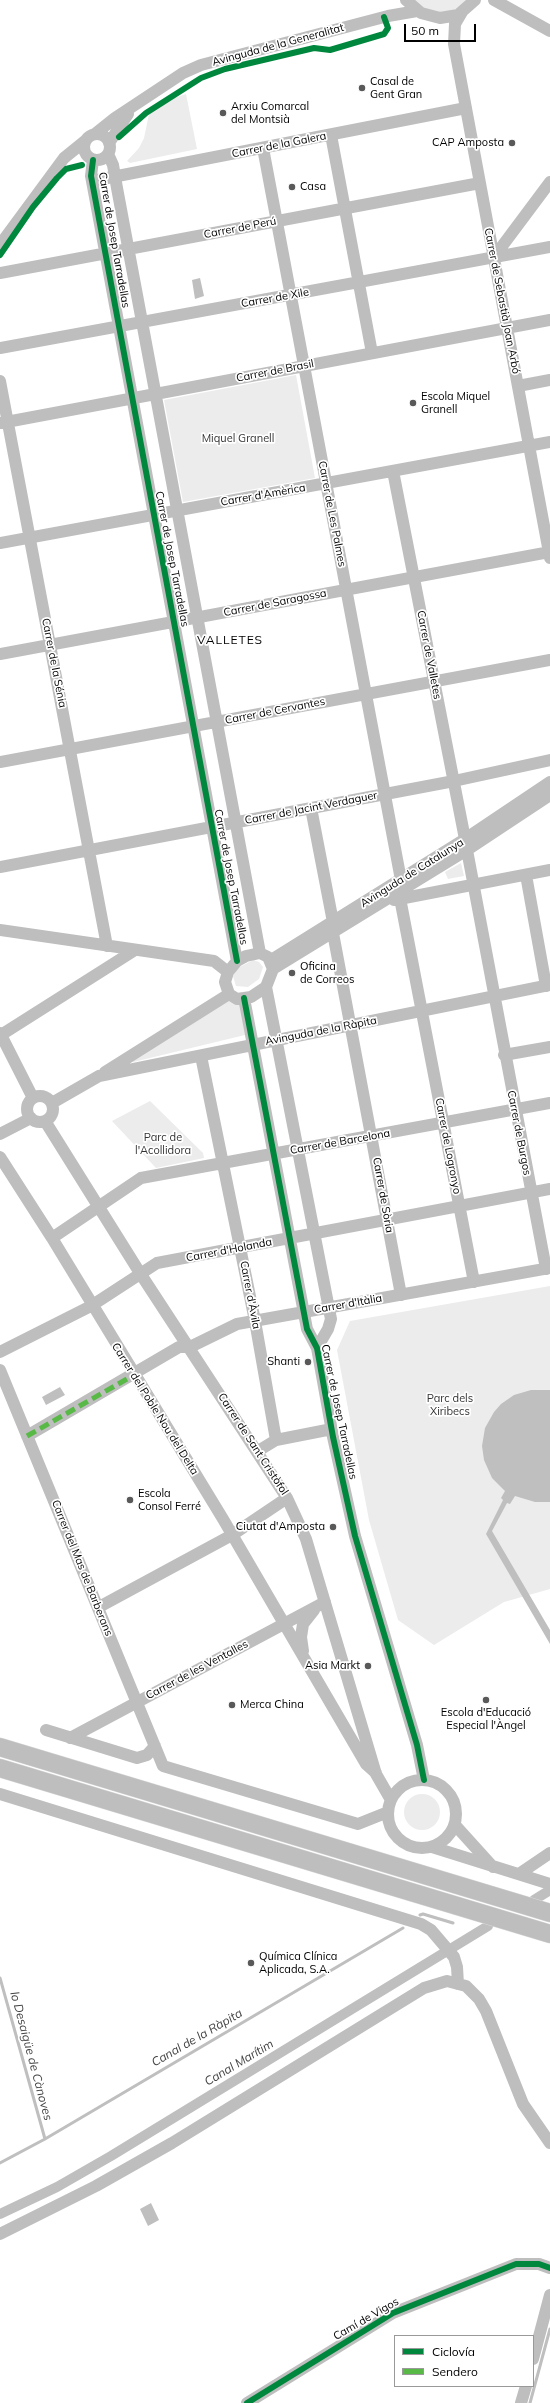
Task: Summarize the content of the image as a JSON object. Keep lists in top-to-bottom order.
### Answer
{
  "streets": {
    "street": [
      "Avinguda de la Generalitat",
      "Carrer de la Galera",
      "Carrer de Perú",
      "Carrer de Josep Tarradellas",
      "Carrer de Xile",
      "Carrer de Sebastià Joan Arbó",
      "Carrer de Brasil",
      "Carrer d'Amèrica",
      "Carrer de Les Palmes",
      "Carrer de Saragossa",
      "Carrer de Valletes",
      "Carrer de la Sénia",
      "Carrer de Cervantes",
      "Carrer de Jacint Verdaguer",
      "Avinguda de Catalunya",
      "Avinguda de la Ràpita",
      "Carrer de Burgos",
      "Carrer de Barcelona",
      "Carrer de Logronyo",
      "Carrer de Sòria",
      "Carrer d'Holanda",
      "Carrer d'Àvila",
      "Carrer d'Itàlia",
      "Carrer del Poble Nou del Delta",
      "Carrer de Sant Cristòfol",
      "Carrer del Mas de Barberans",
      "Carrer de les Ventalles",
      "Camí de Vigos"
    ]
  },
  "crossings": [
    ["Avinguda de la Generalitat", "Carrer de Josep Tarradellas"],
    ["Carrer de la Galera", "Carrer de Josep Tarradellas"],
    ["Carrer de la Galera", "Carrer de Sebastià Joan Arbó"],
    ["Carrer de la Galera", "Carrer de Les Palmes"],
    ["Carrer de Perú", "Carrer de Josep Tarradellas"],
    ["Carrer de Perú", "Carrer de Sebastià Joan Arbó"],
    ["Carrer de Perú", "Carrer de Les Palmes"],
    ["Carrer de Josep Tarradellas", "Carrer de Xile"],
    ["Carrer de Josep Tarradellas", "Carrer de Brasil"],
    ["Carrer de Josep Tarradellas", "Carrer d'Amèrica"],
    ["Carrer de Josep Tarradellas", "Carrer de Saragossa"],
    ["Carrer de Josep Tarradellas", "Carrer de Cervantes"],
    ["Carrer de Josep Tarradellas", "Carrer de Jacint Verdaguer"],
    ["Carrer de Josep Tarradellas", "Avinguda de Catalunya"],
    ["Carrer de Josep Tarradellas", "Avinguda de la Ràpita"],
    ["Carrer de Josep Tarradellas", "Carrer de Barcelona"],
    ["Carrer de Josep Tarradellas", "Carrer d'Holanda"],
    ["Carrer de Josep Tarradellas", "Carrer d'Itàlia"],
    ["Carrer de Josep Tarradellas", "Carrer de Sant Cristòfol"],
    ["Carrer de Josep Tarradellas", "Carrer del Mas de Barberans"],
    ["Carrer de Xile", "Carrer de Sebastià Joan Arbó"],
    ["Carrer de Xile", "Carrer de Les Palmes"],
    ["Carrer de Sebastià Joan Arbó", "Carrer de Brasil"],
    ["Carrer de Sebastià Joan Arbó", "Carrer d'Amèrica"],
    ["Carrer de Sebastià Joan Arbó", "Carrer de Saragossa"],
    ["Carrer de Brasil", "Carrer de Les Palmes"],
    ["Carrer de Brasil", "Carrer de la Sénia"],
    ["Carrer d'Amèrica", "Carrer de Les Palmes"],
    ["Carrer d'Amèrica", "Carrer de Valletes"],
    ["Carrer d'Amèrica", "Carrer de la Sénia"],
    ["Carrer de Les Palmes", "Carrer de Saragossa"],
    ["Carrer de Les Palmes", "Carrer de Cervantes"],
    ["Carrer de Les Palmes", "Carrer de Jacint Verdaguer"],
    ["Carrer de Les Palmes", "Avinguda de Catalunya"],
    ["Carrer de Saragossa", "Carrer de Valletes"],
    ["Carrer de Saragossa", "Carrer de la Sénia"],
    ["Carrer de Valletes", "Carrer de Cervantes"],
    ["Carrer de Valletes", "Carrer de Jacint Verdaguer"],
    ["Carrer de Valletes", "Avinguda de Catalunya"],
    ["Carrer de Valletes", "Avinguda de la Ràpita"],
    ["Carrer de Valletes", "Carrer de Burgos"],
    ["Carrer de la Sénia", "Carrer de Cervantes"],
    ["Carrer de la Sénia", "Carrer de Jacint Verdaguer"],
    ["Carrer de Jacint Verdaguer", "Carrer de Sòria"],
    ["Avinguda de Catalunya", "Carrer de Sòria"],
    ["Avinguda de la Ràpita", "Carrer de Burgos"],
    ["Avinguda de la Ràpita", "Carrer de Logronyo"],
    ["Avinguda de la Ràpita", "Carrer de Sòria"],
    ["Avinguda de la Ràpita", "Carrer d'Àvila"],
    ["Avinguda de la Ràpita", "Carrer de Sant Cristòfol"],
    ["Carrer de Burgos", "Carrer de Barcelona"],
    ["Carrer de Burgos", "Carrer d'Holanda"],
    ["Carrer de Burgos", "Carrer d'Itàlia"],
    ["Carrer de Barcelona", "Carrer de Logronyo"],
    ["Carrer de Barcelona", "Carrer de Sòria"],
    ["Carrer de Barcelona", "Carrer d'Àvila"],
    ["Carrer de Barcelona", "Carrer del Poble Nou del Delta"],
    ["Carrer de Barcelona", "Carrer de Sant Cristòfol"],
    ["Carrer de Logronyo", "Carrer d'Holanda"],
    ["Carrer de Logronyo", "Carrer d'Itàlia"],
    ["Carrer de Sòria", "Carrer d'Holanda"],
    ["Carrer de Sòria", "Carrer d'Itàlia"],
    ["Carrer d'Holanda", "Carrer d'Àvila"],
    ["Carrer d'Holanda", "Carrer del Poble Nou del Delta"],
    ["Carrer d'Holanda", "Carrer de Sant Cristòfol"],
    ["Carrer d'Àvila", "Carrer d'Itàlia"],
    ["Carrer d'Itàlia", "Carrer del Poble Nou del Delta"],
    ["Carrer d'Itàlia", "Carrer de Sant Cristòfol"],
    ["Carrer d'Itàlia", "Carrer del Mas de Barberans"],
    ["Carrer del Poble Nou del Delta", "Carrer de Sant Cristòfol"],
    ["Carrer del Poble Nou del Delta", "Carrer de les Ventalles"],
    ["Carrer de Sant Cristòfol", "Carrer del Mas de Barberans"],
    ["Carrer de Sant Cristòfol", "Carrer de les Ventalles"],
    ["Carrer del Mas de Barberans", "Carrer de les Ventalles"]
  ],
  "districts": ["VALLETES"],
  "water": ["Canal de la Ràpita", "lo Desaigüe de Cànoves", "Canal Marítim"],
  "parks": ["Miquel Granell", "Parc de l'Acollidora", "Parc dels Xiribecs"],
  "places": [
    "Casal de Gent Gran",
    "Arxiu Comarcal del Montsià",
    "CAP Amposta",
    "Casa",
    "Escola Miquel Granell",
    "Oficina de Correos",
    "Shanti",
    "Escola Consol Ferré",
    "Ciutat d'Amposta",
    "Asia Markt",
    "Escola d'Educació Especial l'Àngel",
    "Merca China",
    "Química Clínica Aplicada, S.A."
  ],
  "legend": ["Ciclovía", "Sendero"],
  "scale_bar": "50 m"
}
